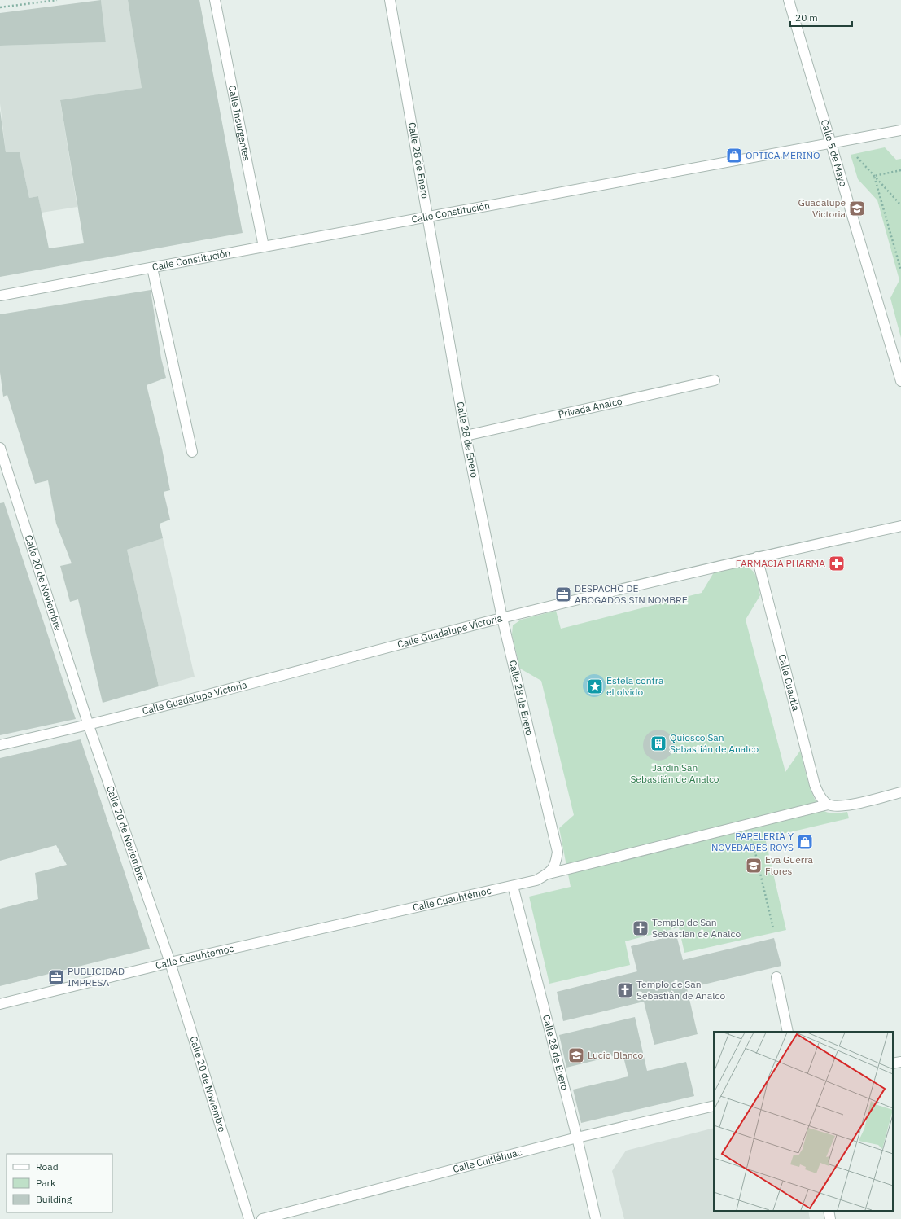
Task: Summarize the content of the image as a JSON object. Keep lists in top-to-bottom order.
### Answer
{
  "streets": {
    "street": [
      "Calle Insurgentes",
      "Calle 5 de Mayo",
      "Calle 28 de Enero",
      "Calle Constitución",
      "Privada Analco",
      "Calle 20 de Noviembre",
      "Calle Guadalupe Victoria",
      "Calle Cuautla",
      "Calle Cuauhtémoc",
      "Calle Cuitláhuac"
    ]
  },
  "crossings": [
    ["Calle Insurgentes", "Calle Constitución"],
    ["Calle 5 de Mayo", "Calle Constitución"],
    ["Calle 28 de Enero", "Calle Constitución"],
    ["Calle 28 de Enero", "Privada Analco"],
    ["Calle 28 de Enero", "Calle Guadalupe Victoria"],
    ["Calle 28 de Enero", "Calle Cuauhtémoc"],
    ["Calle 28 de Enero", "Calle Cuitláhuac"],
    ["Calle 20 de Noviembre", "Calle Guadalupe Victoria"],
    ["Calle 20 de Noviembre", "Calle Cuauhtémoc"],
    ["Calle Guadalupe Victoria", "Calle Cuautla"],
    ["Calle Cuautla", "Calle Cuauhtémoc"]
  ],
  "parks": ["Jardin San Sebastián de Analco"],
  "places": {
    "shop": ["OPTICA MERINO", "PAPELERIA Y NOVEDADES ROYS"],
    "school or university": ["Guadalupe Victoria", "Eva Guerra Flores", "Lucio Blanco"],
    "pharmacy": ["FARMACIA PHARMA"],
    "office": ["DESPACHO DE ABOGADOS SIN NOMBRE", "PUBLICIDAD IMPRESA"],
    "place": ["Estela contra el olvido"],
    "building": ["Quiosco San Sebastián de Analco"],
    "church": ["Templo de San Sebastian de Analco", "Templo de San Sebastián de Analco"]
  },
  "legend": ["Road", "Park", "Building"],
  "scale_bar": "20 m"
}
